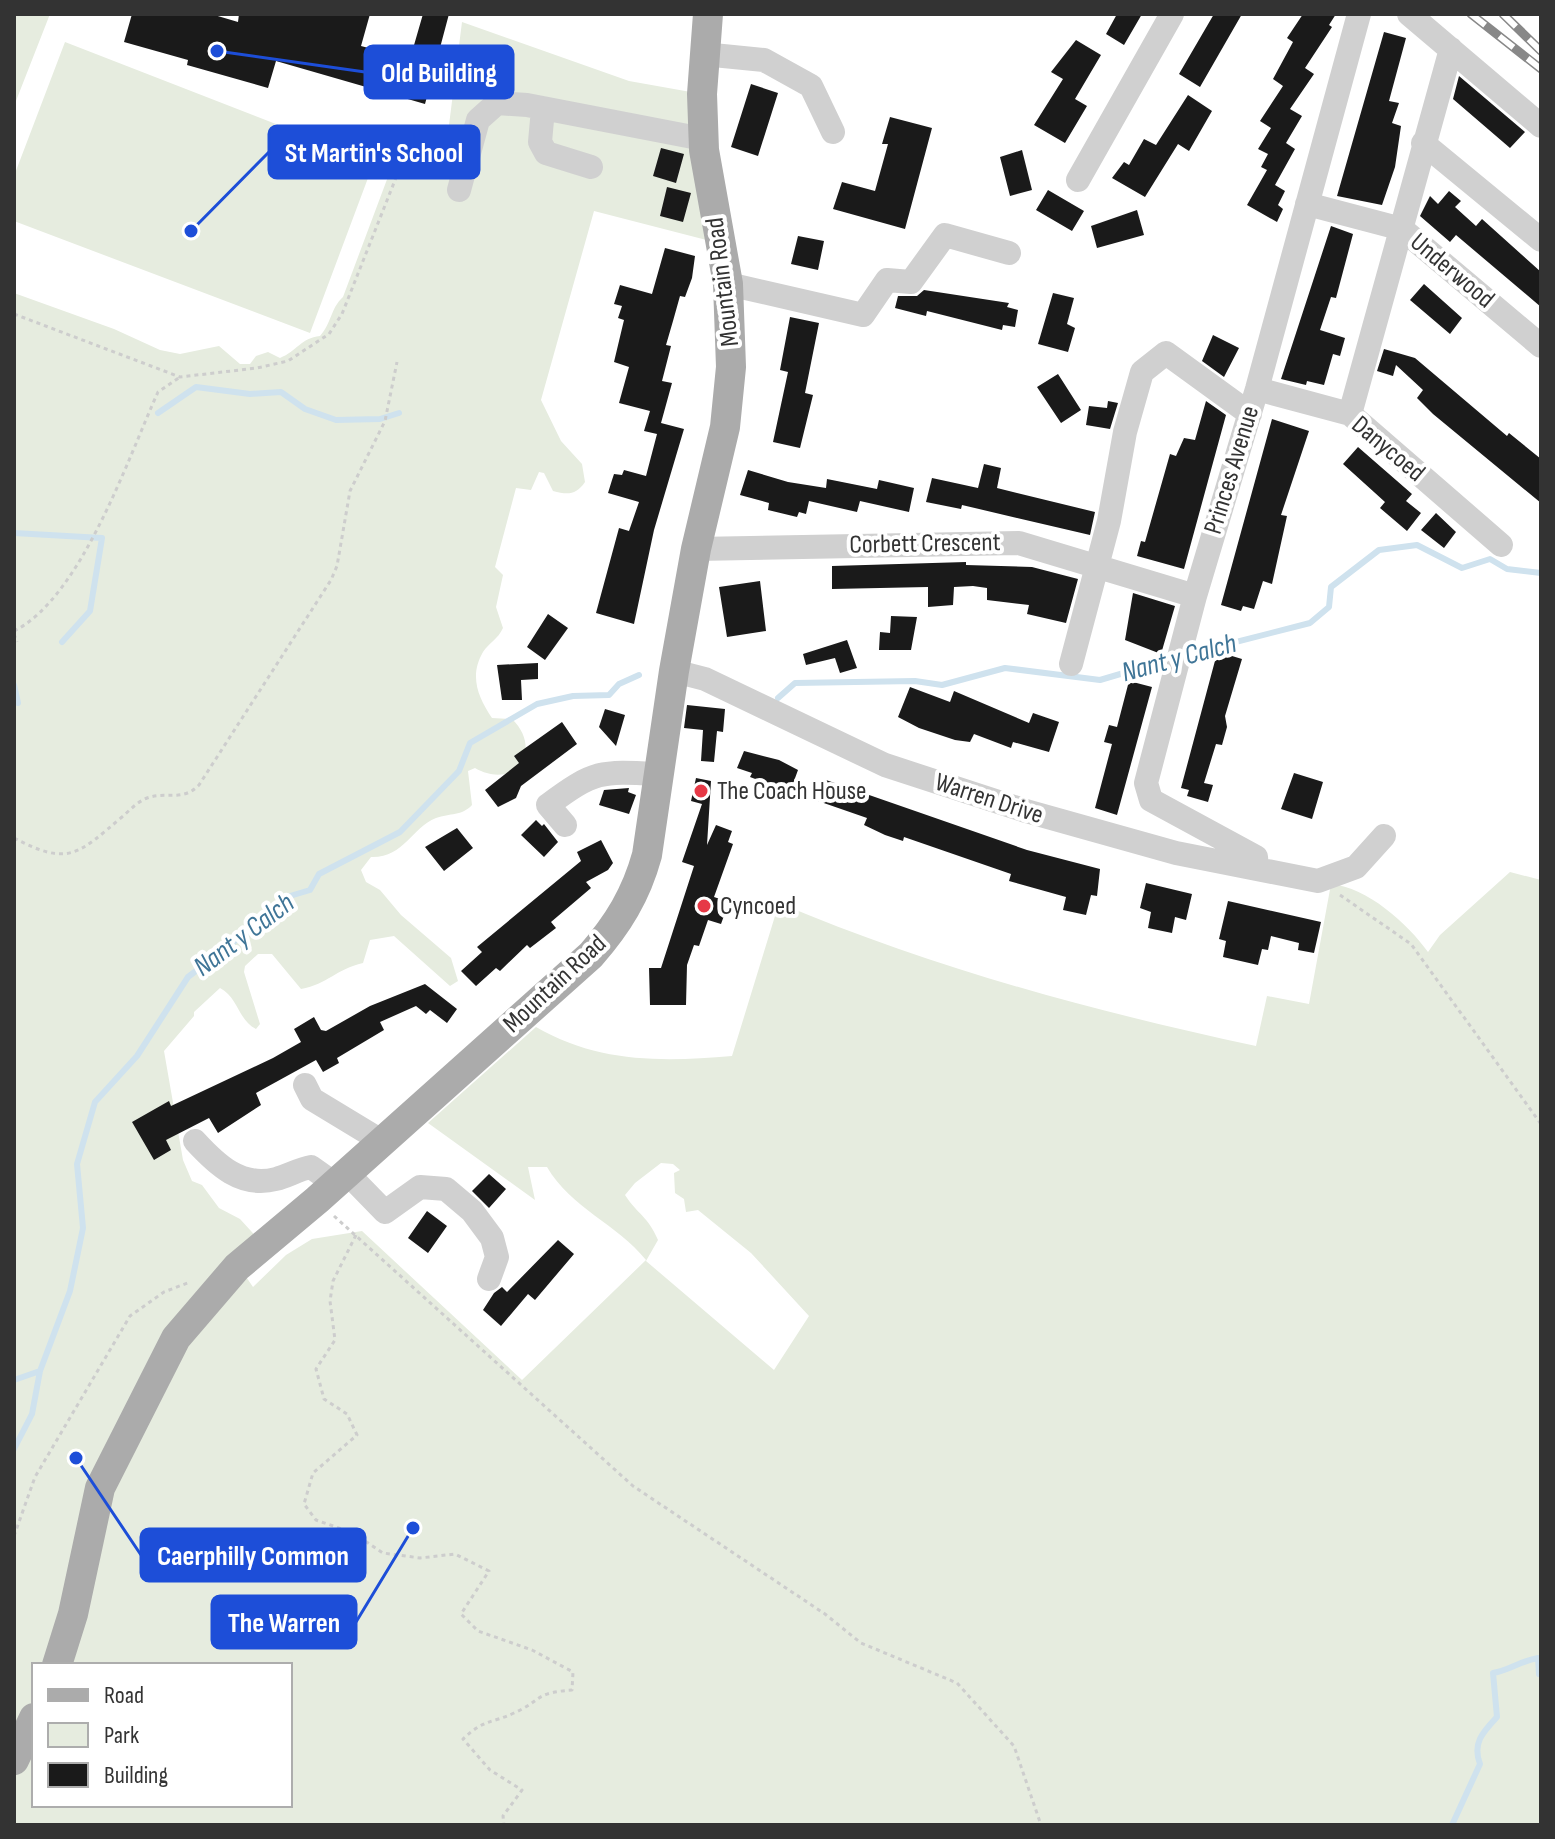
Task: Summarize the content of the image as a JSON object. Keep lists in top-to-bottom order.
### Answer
{
  "streets": {
    "main road": ["Mountain Road"],
    "street": [
      "Underwood",
      "Danycoed",
      "Princes Avenue",
      "Corbett Crescent",
      "Warren Drive"
    ]
  },
  "crossings": [
    ["Underwood", "Princes Avenue"],
    ["Mountain Road", "Corbett Crescent"],
    ["Mountain Road", "Warren Drive"],
    ["Danycoed", "Princes Avenue"],
    ["Princes Avenue", "Corbett Crescent"],
    ["Princes Avenue", "Warren Drive"]
  ],
  "water": ["Nant y Calch"],
  "places": [
    "Old Building",
    "St Martin's School",
    "The Coach House",
    "Cyncoed",
    "Caerphilly Common",
    "The Warren"
  ],
  "legend": ["Road", "Park", "Building"]
}
